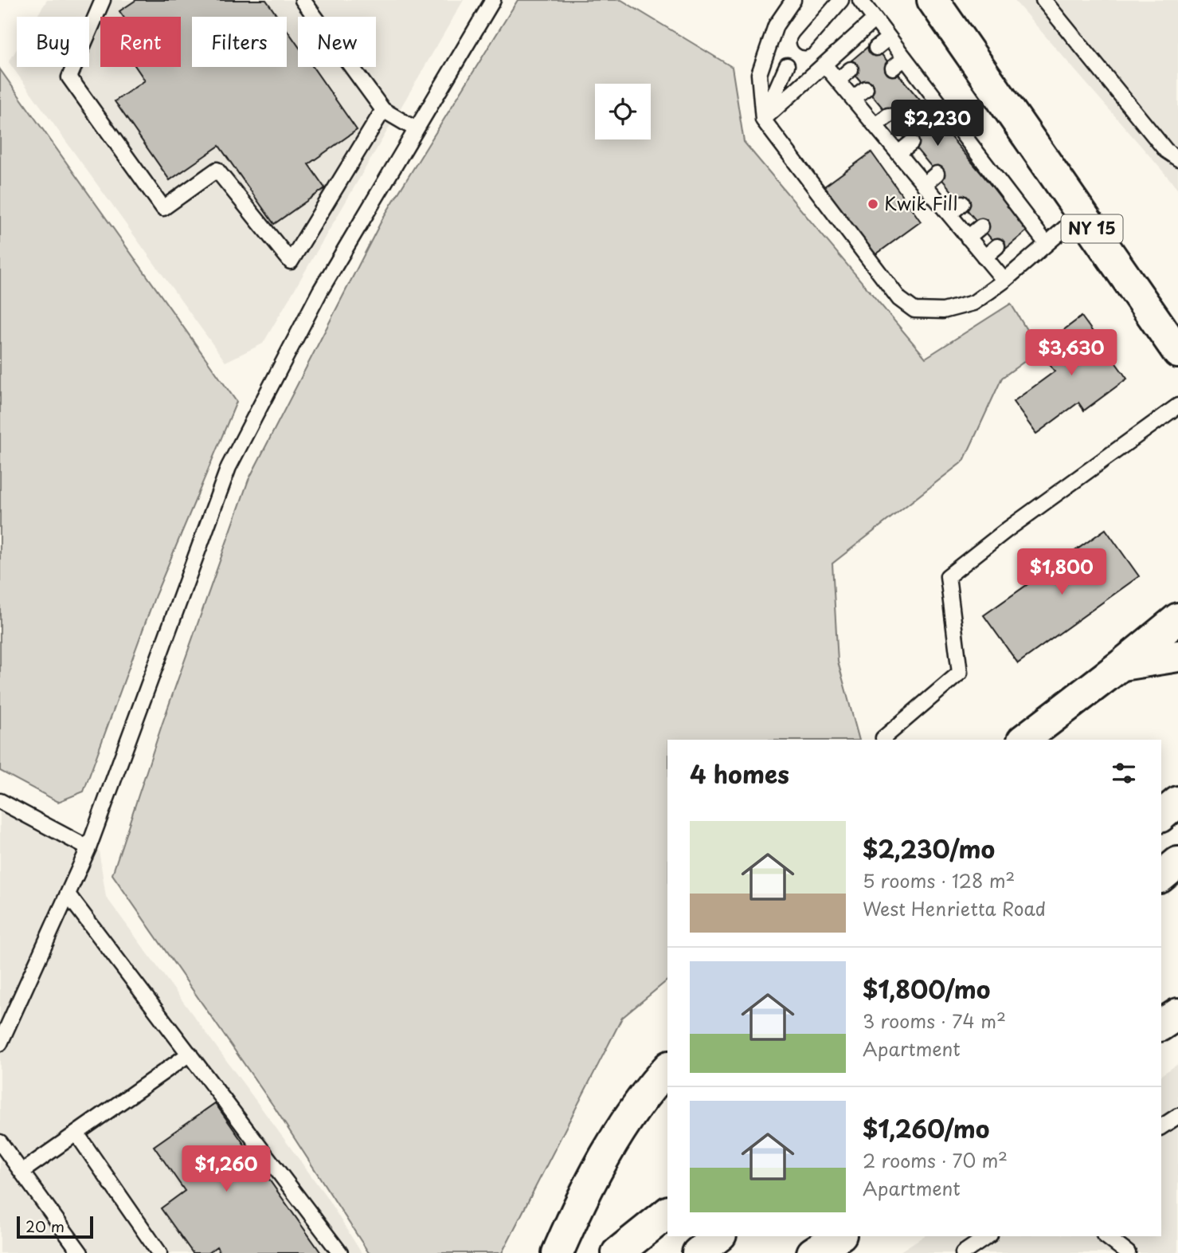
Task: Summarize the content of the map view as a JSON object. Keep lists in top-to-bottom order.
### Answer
{
  "streets": {
    "main road": ["NY 15"]
  },
  "places": ["Kwik Fill"],
  "scale_bar": "20 m",
  "page": {
    "chip": [
      "Buy",
      "Rent",
      "Filters",
      "New"
    ],
    "price": [
      "$2,230",
      "$3,630",
      "$1,800",
      "$1,260"
    ],
    "heading": "4 homes",
    "list": [
      {
        "name": "$2,230/mo",
        "note": "5 rooms · 128 m² · West Henrietta Road"
      },
      {
        "name": "$1,800/mo",
        "note": "3 rooms · 74 m² · Apartment"
      },
      {
        "name": "$1,260/mo",
        "note": "2 rooms · 70 m² · Apartment"
      }
    ],
    "scale": "20 m"
  }
}
